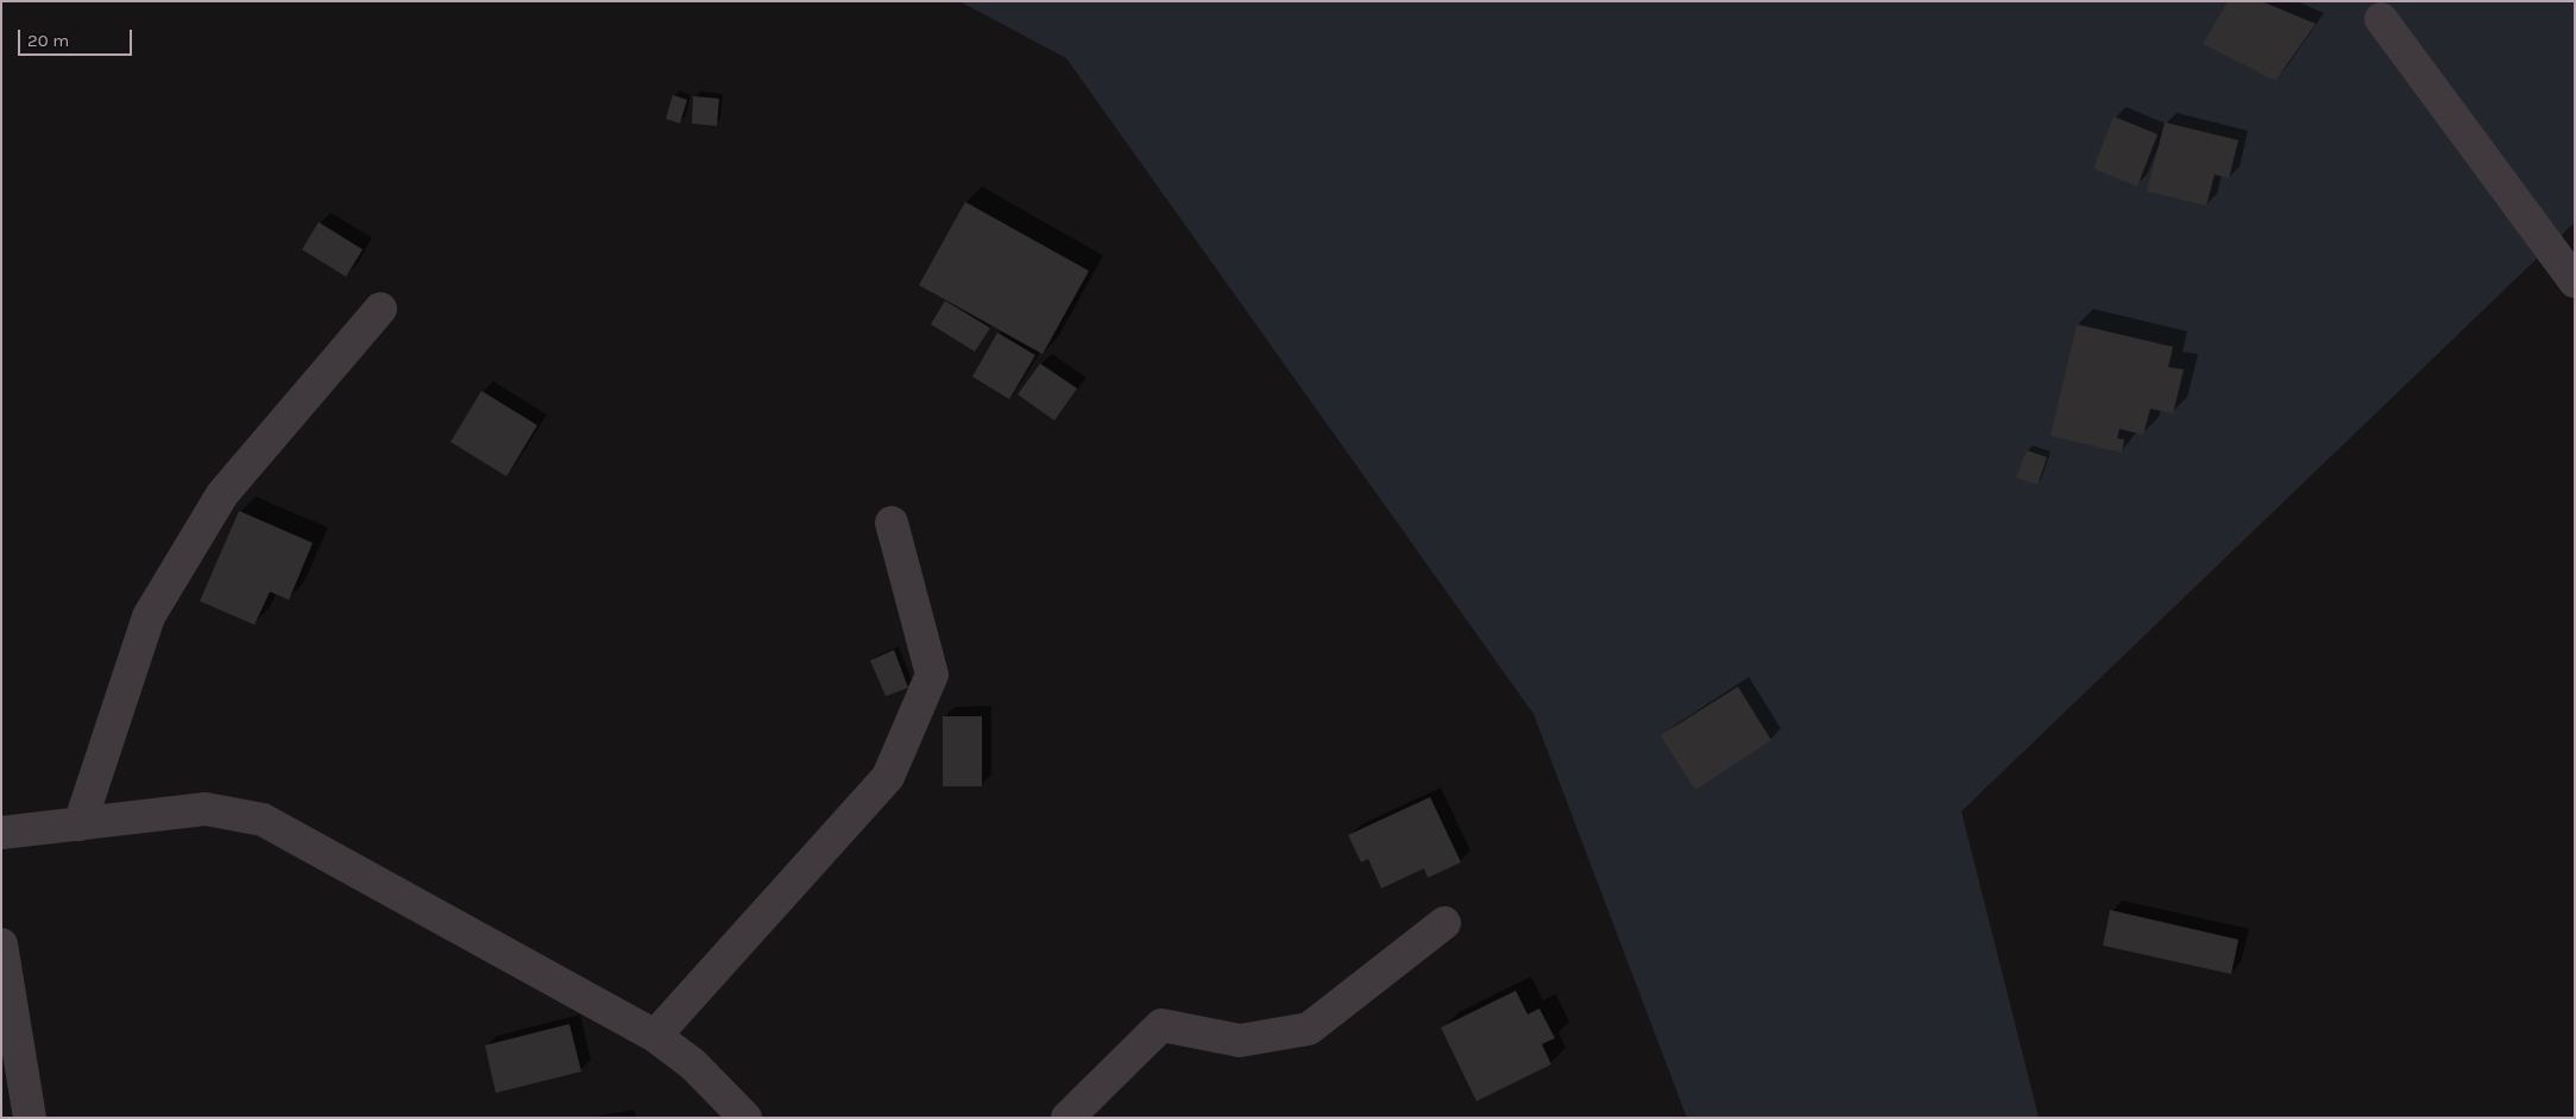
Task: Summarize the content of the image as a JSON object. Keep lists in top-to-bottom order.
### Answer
{
  "scale_bar": "20 m"
}
